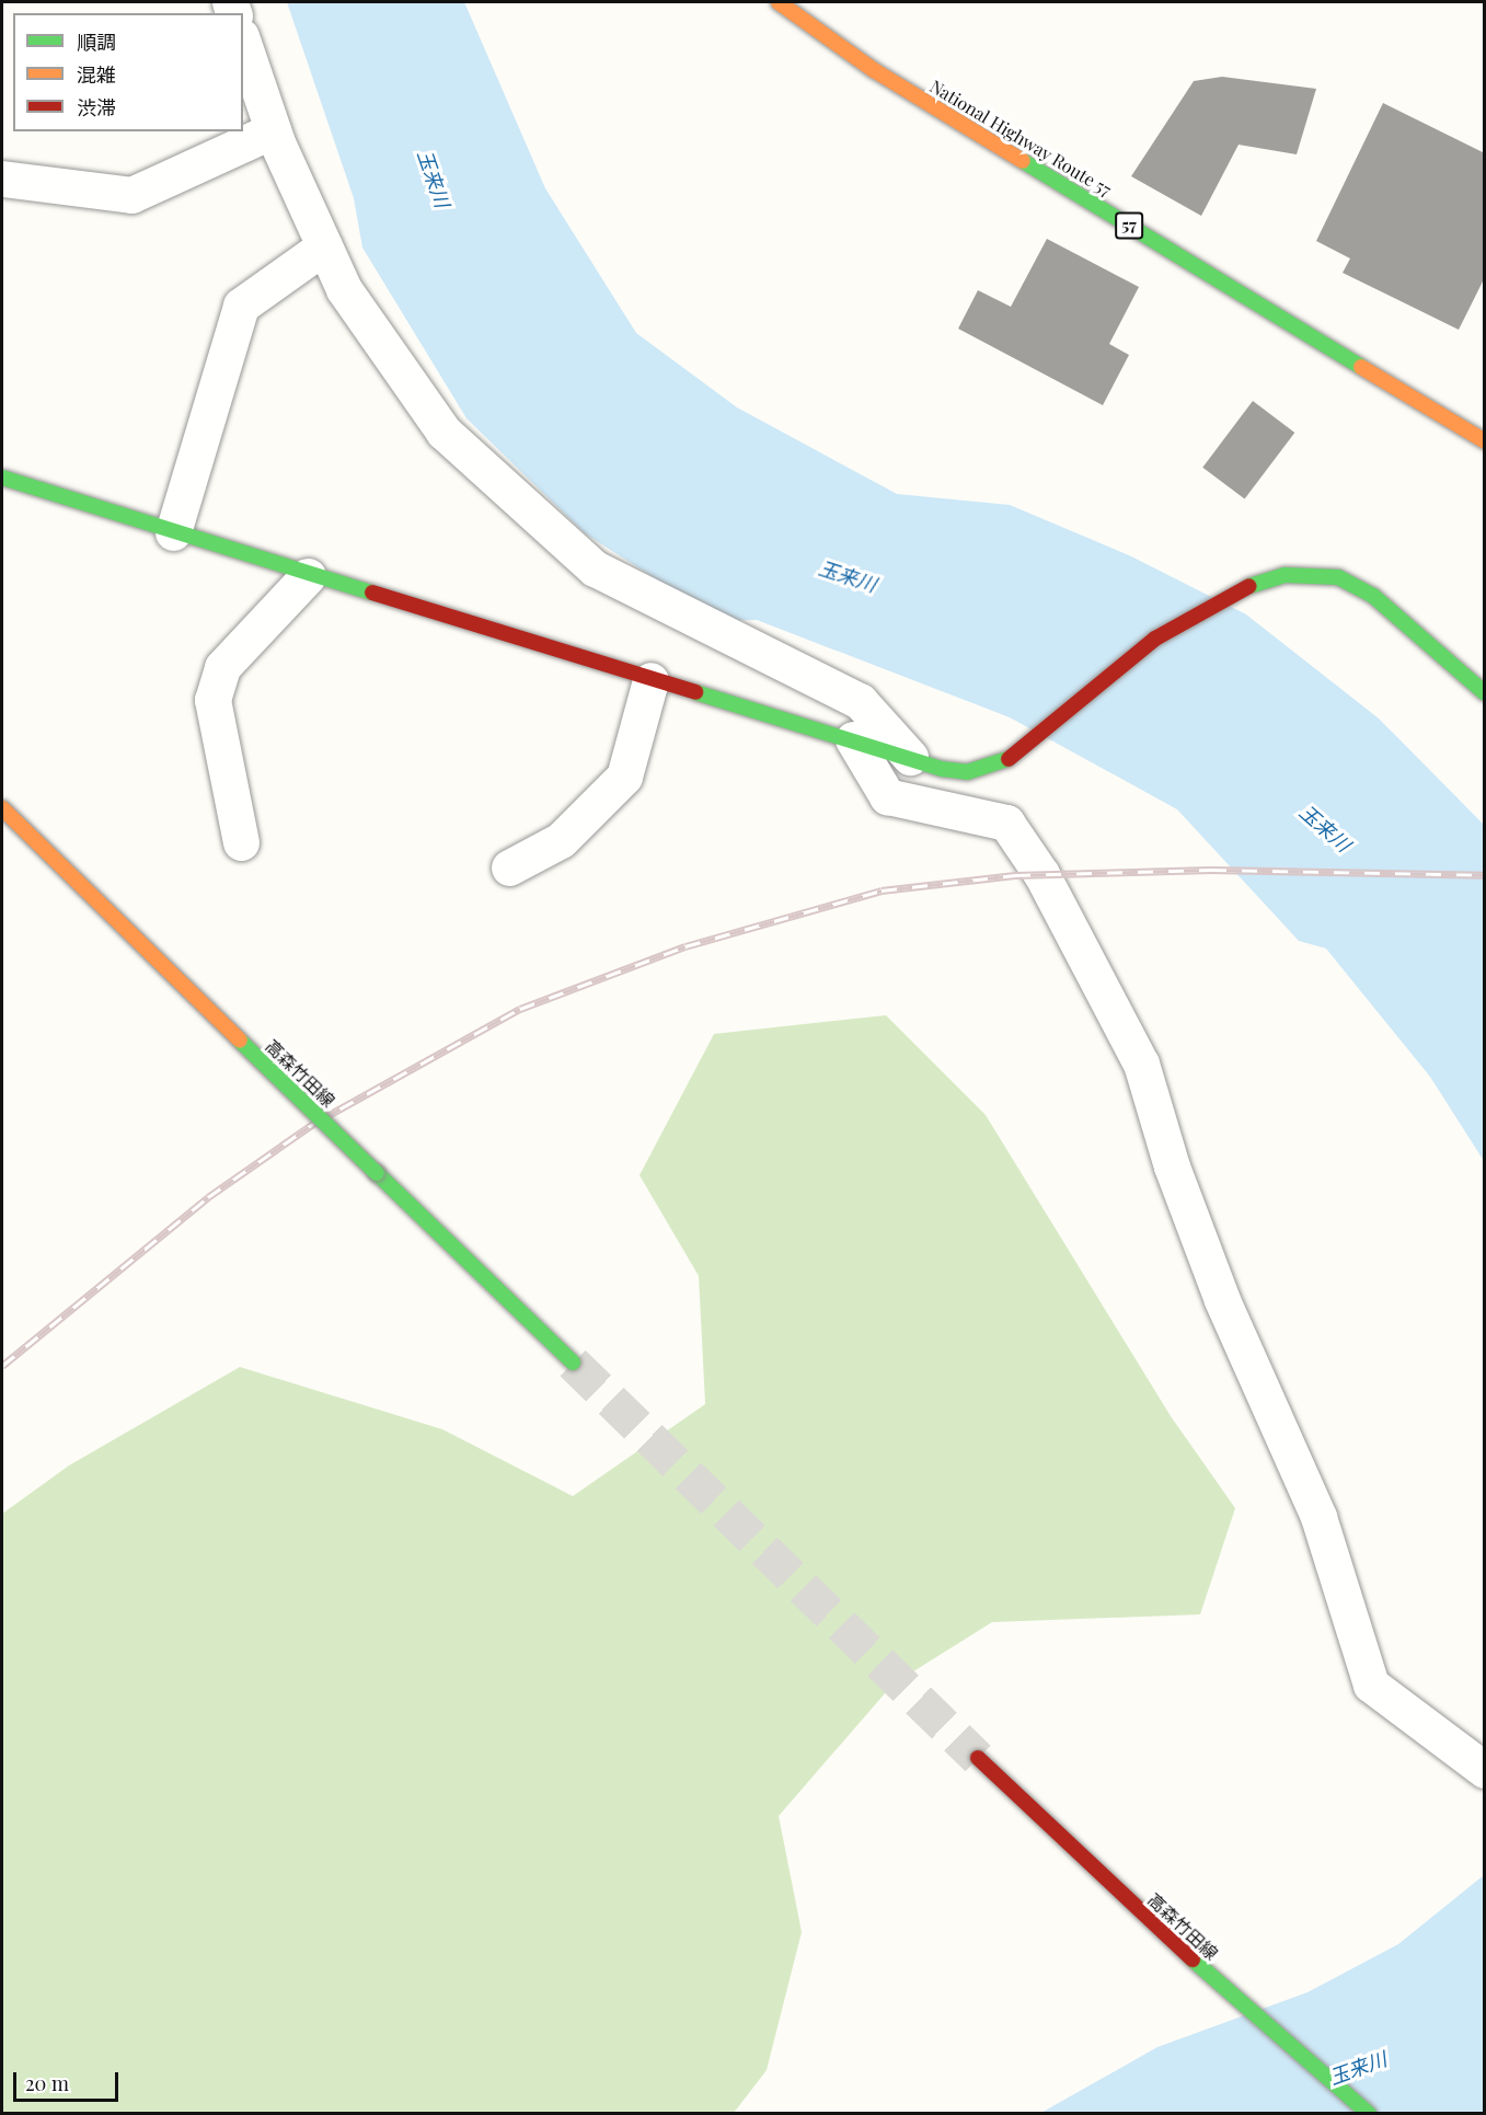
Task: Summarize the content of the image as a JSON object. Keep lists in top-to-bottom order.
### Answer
{
  "streets": {
    "main road": ["National Highway Route 57", "57", "高森竹田線"]
  },
  "water": ["玉来川"],
  "legend": ["順調", "混雑", "渋滞"],
  "scale_bar": "20 m"
}
